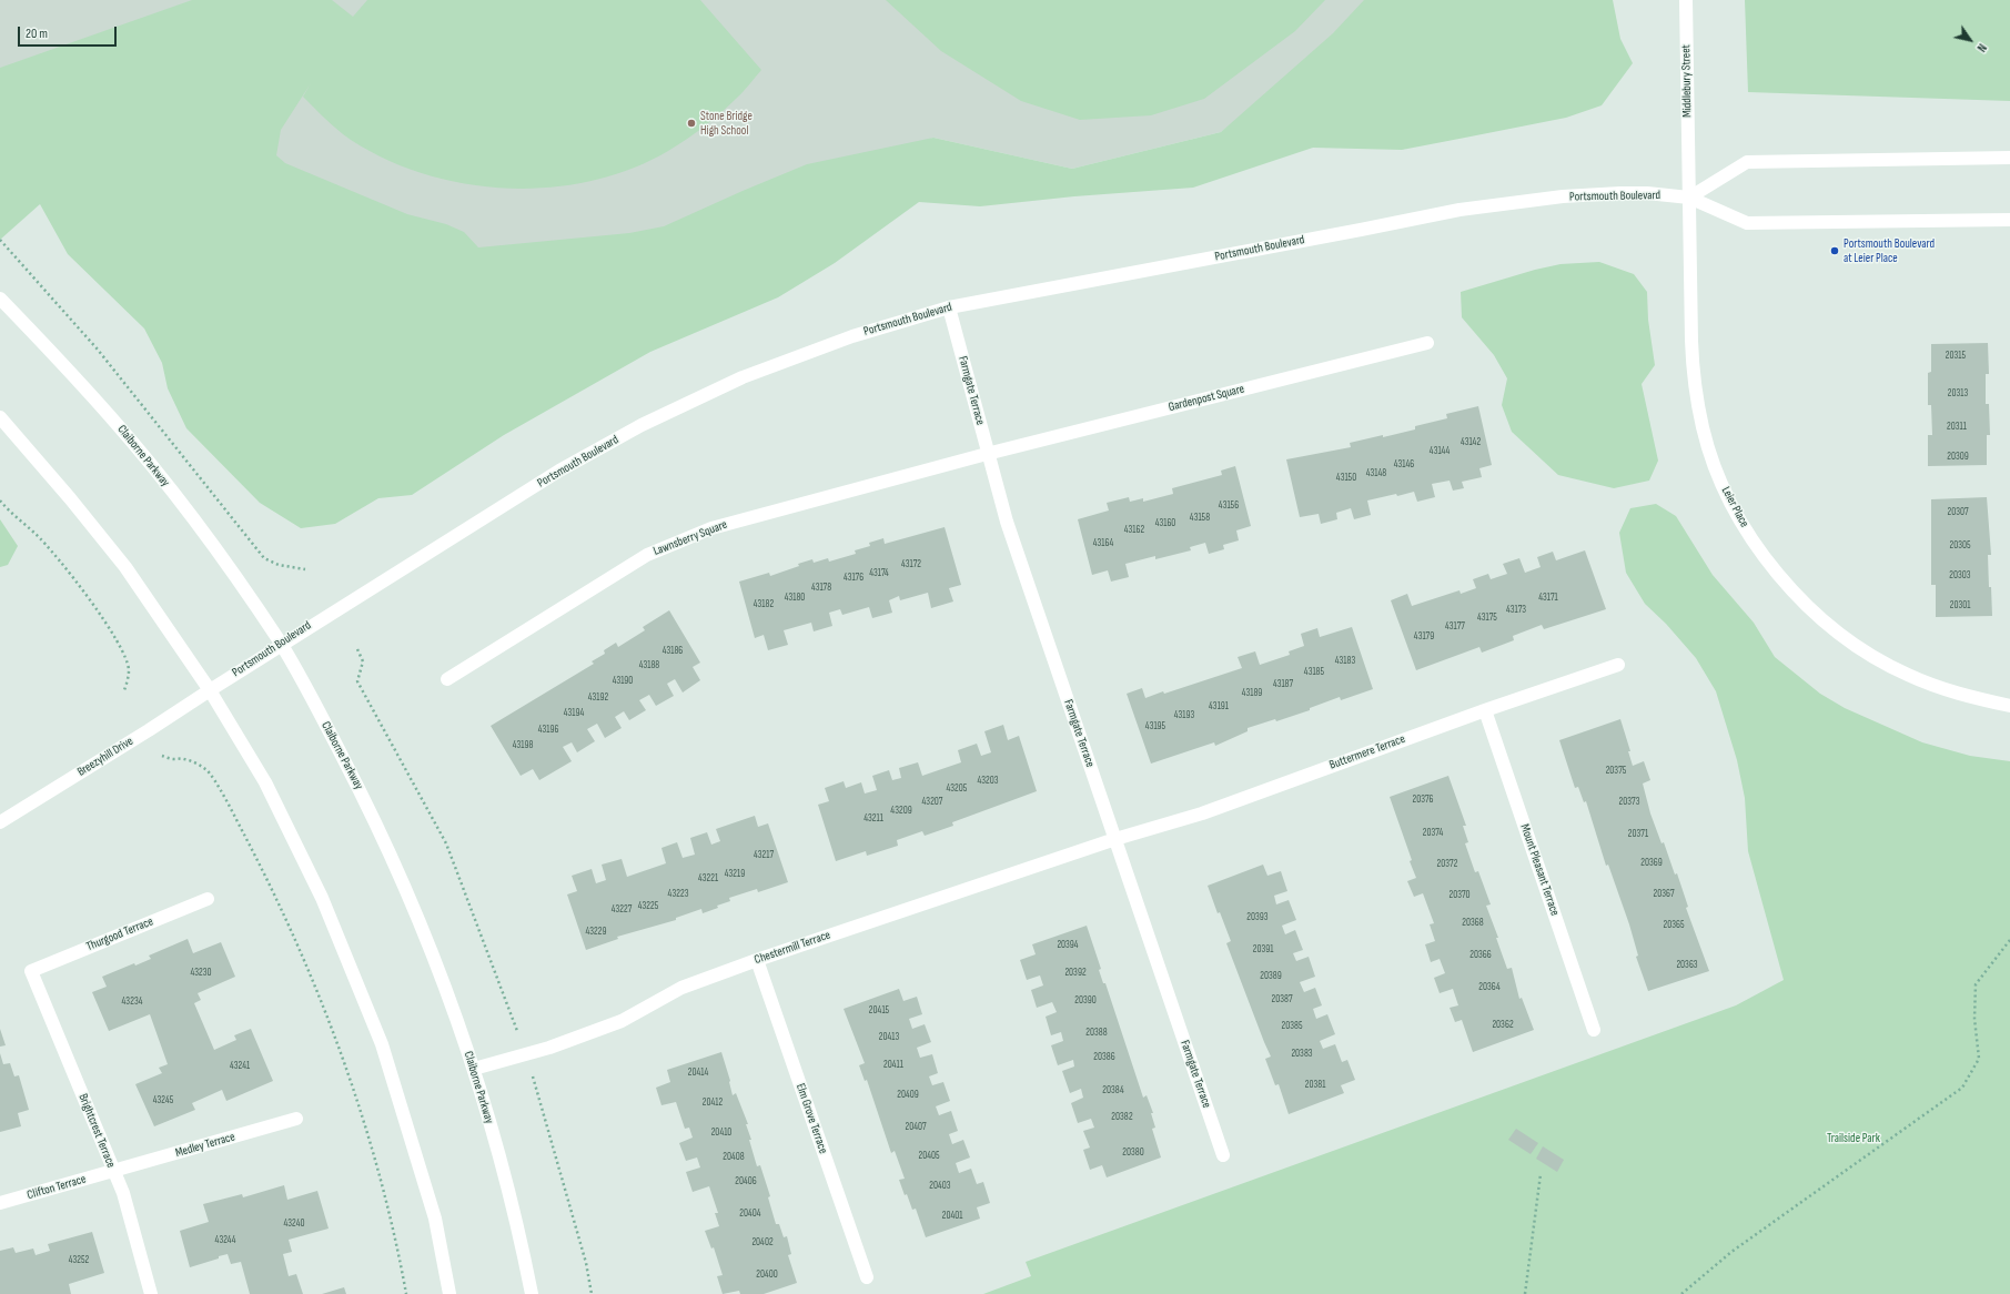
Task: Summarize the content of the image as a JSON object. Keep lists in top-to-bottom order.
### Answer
{
  "streets": {
    "street": [
      "Middlebury Street",
      "Portsmouth Boulevard",
      "Farmgate Terrace",
      "Gardenpost Square",
      "Claiborne Parkway",
      "Leier Place",
      "Lawnsberry Square",
      "Buttermere Terrace",
      "Breezyhill Drive",
      "Mount Pleasant Terrace",
      "Thurgood Terrace",
      "Chestermill Terrace",
      "Elm Grove Terrace",
      "Brightcrest Terrace",
      "Medley Terrace",
      "Clifton Terrace"
    ]
  },
  "crossings": [
    ["Middlebury Street", "Leier Place"],
    ["Portsmouth Boulevard", "Farmgate Terrace"],
    ["Portsmouth Boulevard", "Claiborne Parkway"],
    ["Portsmouth Boulevard", "Leier Place"],
    ["Portsmouth Boulevard", "Breezyhill Drive"],
    ["Farmgate Terrace", "Gardenpost Square"],
    ["Farmgate Terrace", "Lawnsberry Square"],
    ["Farmgate Terrace", "Buttermere Terrace"],
    ["Farmgate Terrace", "Chestermill Terrace"],
    ["Gardenpost Square", "Lawnsberry Square"],
    ["Claiborne Parkway", "Chestermill Terrace"],
    ["Buttermere Terrace", "Mount Pleasant Terrace"],
    ["Buttermere Terrace", "Chestermill Terrace"],
    ["Thurgood Terrace", "Brightcrest Terrace"],
    ["Chestermill Terrace", "Elm Grove Terrace"],
    ["Brightcrest Terrace", "Medley Terrace"],
    ["Brightcrest Terrace", "Clifton Terrace"],
    ["Medley Terrace", "Clifton Terrace"]
  ],
  "parks": ["Trailside Park"],
  "places": ["Stone Bridge High School", "Portsmouth Boulevard at Leier Place"],
  "house_numbers": [
    "20315",
    "20313",
    "20311",
    "43142",
    "43144",
    "20309",
    "43146",
    "43148",
    "43150",
    "43156",
    "20307",
    "43158",
    "43160",
    "43162",
    "43164",
    "20305",
    "43172",
    "43174",
    "20303",
    "43176",
    "43178",
    "43180",
    "43171",
    "43182",
    "20301",
    "43173",
    "43175",
    "43177",
    "43179",
    "43186",
    "43183",
    "43188",
    "43185",
    "43190",
    "43187",
    "43189",
    "43192",
    "43191",
    "43194",
    "43193",
    "43195",
    "43196",
    "43198",
    "20375",
    "43203",
    "43205",
    "20376",
    "43207",
    "20373",
    "43209",
    "43211",
    "20374",
    "20371",
    "43217",
    "20369",
    "20372",
    "43219",
    "43221",
    "43223",
    "20367",
    "20370",
    "43225",
    "43227",
    "20393",
    "20368",
    "20365",
    "43229",
    "20394",
    "20391",
    "20366",
    "20363",
    "43230",
    "20392",
    "20389",
    "20364",
    "20387",
    "20390",
    "43234",
    "20415",
    "20362",
    "20385",
    "20388",
    "20413",
    "20383",
    "20386",
    "20411",
    "43241",
    "20414",
    "20381",
    "20384",
    "20409",
    "43245",
    "20412",
    "20382",
    "20407",
    "20410",
    "20380",
    "20405",
    "20408",
    "20406",
    "20403",
    "20404",
    "20401",
    "43240",
    "43244",
    "20402",
    "43252",
    "20400"
  ],
  "scale_bar": "20 m",
  "north": "bottom right"
}
